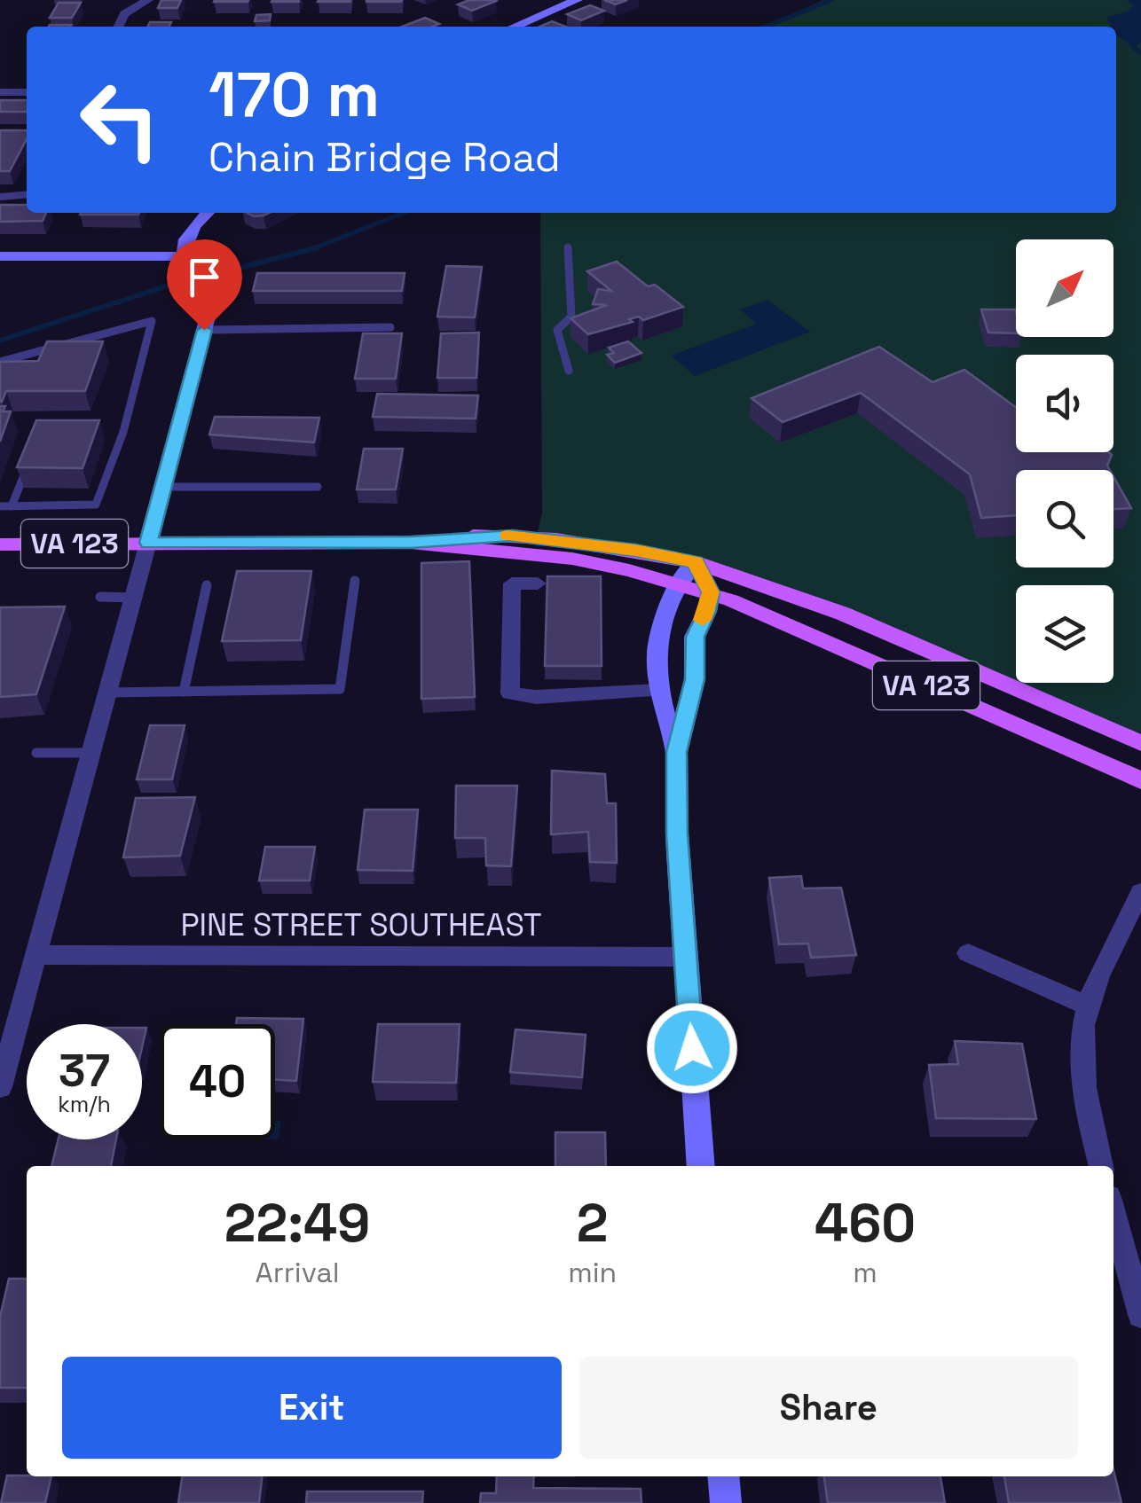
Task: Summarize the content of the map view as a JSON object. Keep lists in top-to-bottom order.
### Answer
{
  "streets": {
    "main road": ["VA 123"],
    "street": ["PINE STREET SOUTHEAST"]
  },
  "north": "top right",
  "page": {
    "turn": ["170 m", "Chain Bridge Road"],
    "speed": "37 km/h",
    "limit": "40",
    "eta": [
      "22:49",
      "Arrival",
      "2",
      "min",
      "460",
      "m"
    ],
    "buttons": ["Exit", "Share"]
  }
}
